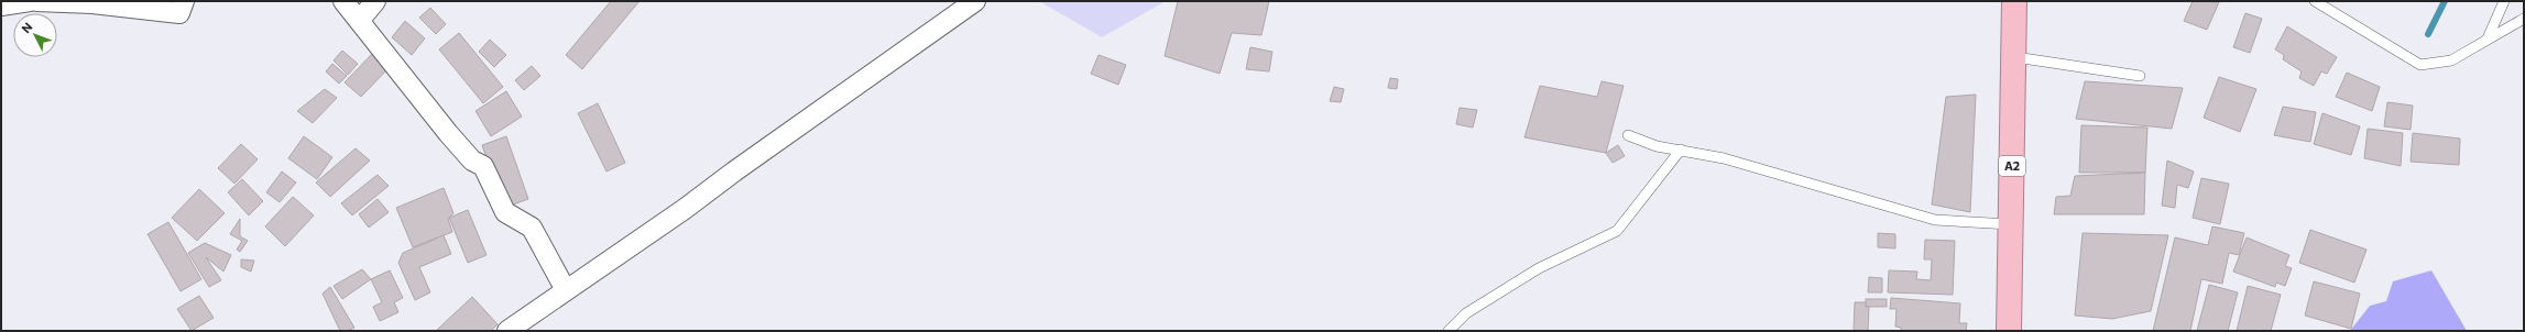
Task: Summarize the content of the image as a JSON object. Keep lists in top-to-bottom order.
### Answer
{
  "streets": {
    "highway": ["A2"]
  },
  "north": "top left"
}
